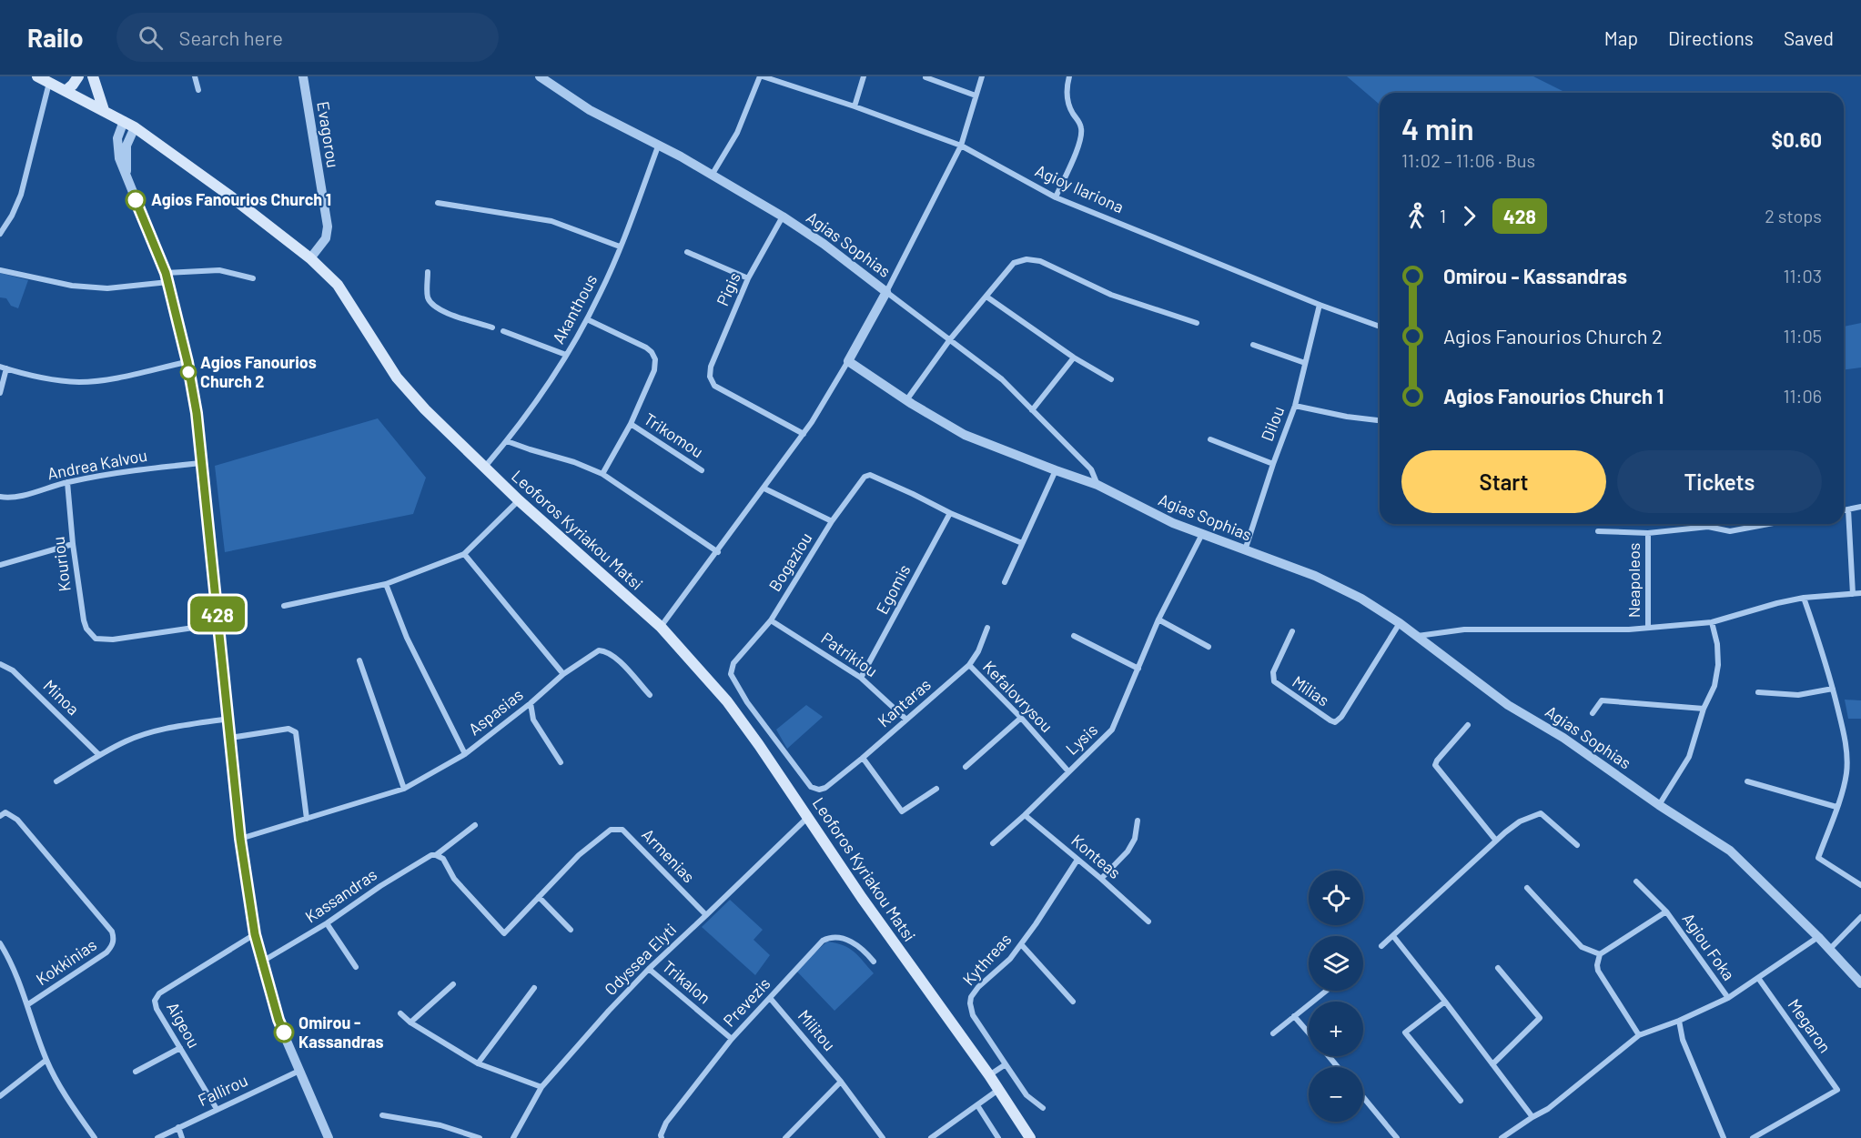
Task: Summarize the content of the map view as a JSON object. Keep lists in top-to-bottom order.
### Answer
{
  "streets": {
    "main road": ["Leoforos Kyriakou Matsi"],
    "street": [
      "Evagorou",
      "Agioy Ilariona",
      "Agias Sophias",
      "Pigis",
      "Akanthous",
      "Dilou",
      "Trikomou",
      "Andrea Kalvou",
      "Bogaziou",
      "Kouriou",
      "Neapoleos",
      "Egomis",
      "Patrikiou",
      "Milias",
      "Kefalovrysou",
      "Minoa",
      "Kantaras",
      "Aspasias",
      "Lysis",
      "Armenias",
      "Konteas",
      "Kassandras",
      "Agiou Foka",
      "Odyssea Elyti",
      "Kythreas",
      "Kokkinias",
      "Trikalon",
      "Prevezis",
      "Aigeou",
      "Megaron",
      "Militou",
      "Fallirou"
    ]
  },
  "crossings": [
    ["Evagorou", "Leoforos Kyriakou Matsi"],
    ["Agioy Ilariona", "Dilou"],
    ["Agias Sophias", "Pigis"],
    ["Agias Sophias", "Akanthous"],
    ["Agias Sophias", "Dilou"],
    ["Agias Sophias", "Milias"],
    ["Agias Sophias", "Lysis"],
    ["Akanthous", "Trikomou"],
    ["Akanthous", "Leoforos Kyriakou Matsi"],
    ["Andrea Kalvou", "Kouriou"],
    ["Leoforos Kyriakou Matsi", "Odyssea Elyti"],
    ["Bogaziou", "Egomis"],
    ["Bogaziou", "Patrikiou"],
    ["Bogaziou", "Kantaras"],
    ["Egomis", "Patrikiou"],
    ["Patrikiou", "Kantaras"],
    ["Kefalovrysou", "Kantaras"],
    ["Kefalovrysou", "Lysis"],
    ["Lysis", "Konteas"],
    ["Armenias", "Kassandras"],
    ["Armenias", "Odyssea Elyti"],
    ["Konteas", "Kythreas"],
    ["Odyssea Elyti", "Trikalon"],
    ["Trikalon", "Prevezis"],
    ["Prevezis", "Militou"],
    ["Aigeou", "Fallirou"]
  ],
  "places": ["Agios Fanourios Church 1", "Agios Fanourios Church 2", "Omirou - Kassandras"],
  "lines": ["bus line 428"],
  "page": {
    "header": "Railo",
    "search": "Search here",
    "nav": ["Map", "Directions", "Saved"],
    "on_map": "428",
    "heading": ["4 min", "11:02 – 11:06 · Bus", "$0.60"],
    "legs": ["1", "428", "2 stops"],
    "list": [
      {
        "name": "Omirou - Kassandras",
        "value": "11:03"
      },
      {
        "name": "Agios Fanourios Church 2",
        "value": "11:05"
      },
      {
        "name": "Agios Fanourios Church 1",
        "value": "11:06"
      }
    ],
    "buttons": ["Start", "Tickets"],
    "map_buttons": ["+", "−"]
  }
}
